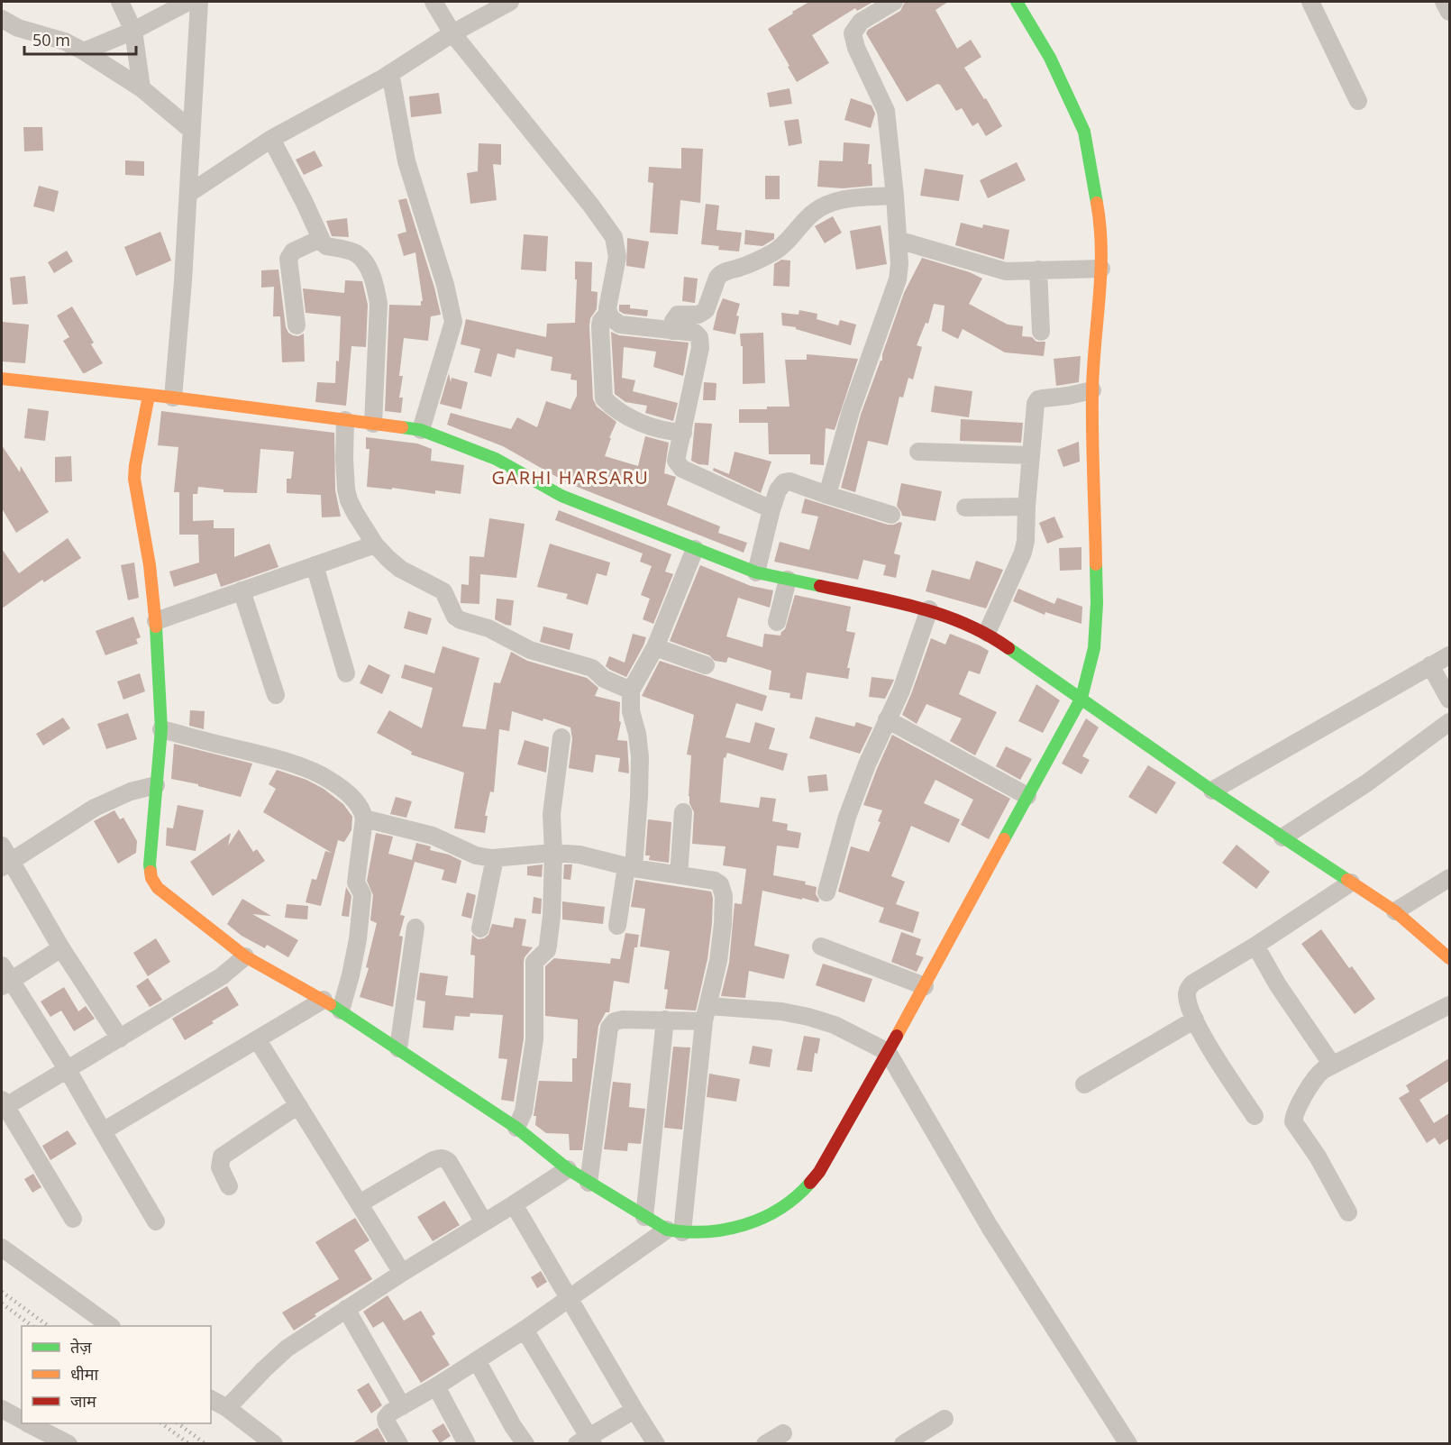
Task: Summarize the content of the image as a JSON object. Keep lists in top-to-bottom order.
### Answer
{
  "districts": ["GARHI HARSARU"],
  "legend": ["तेज़", "धीमा", "जाम"],
  "scale_bar": "50 m"
}
